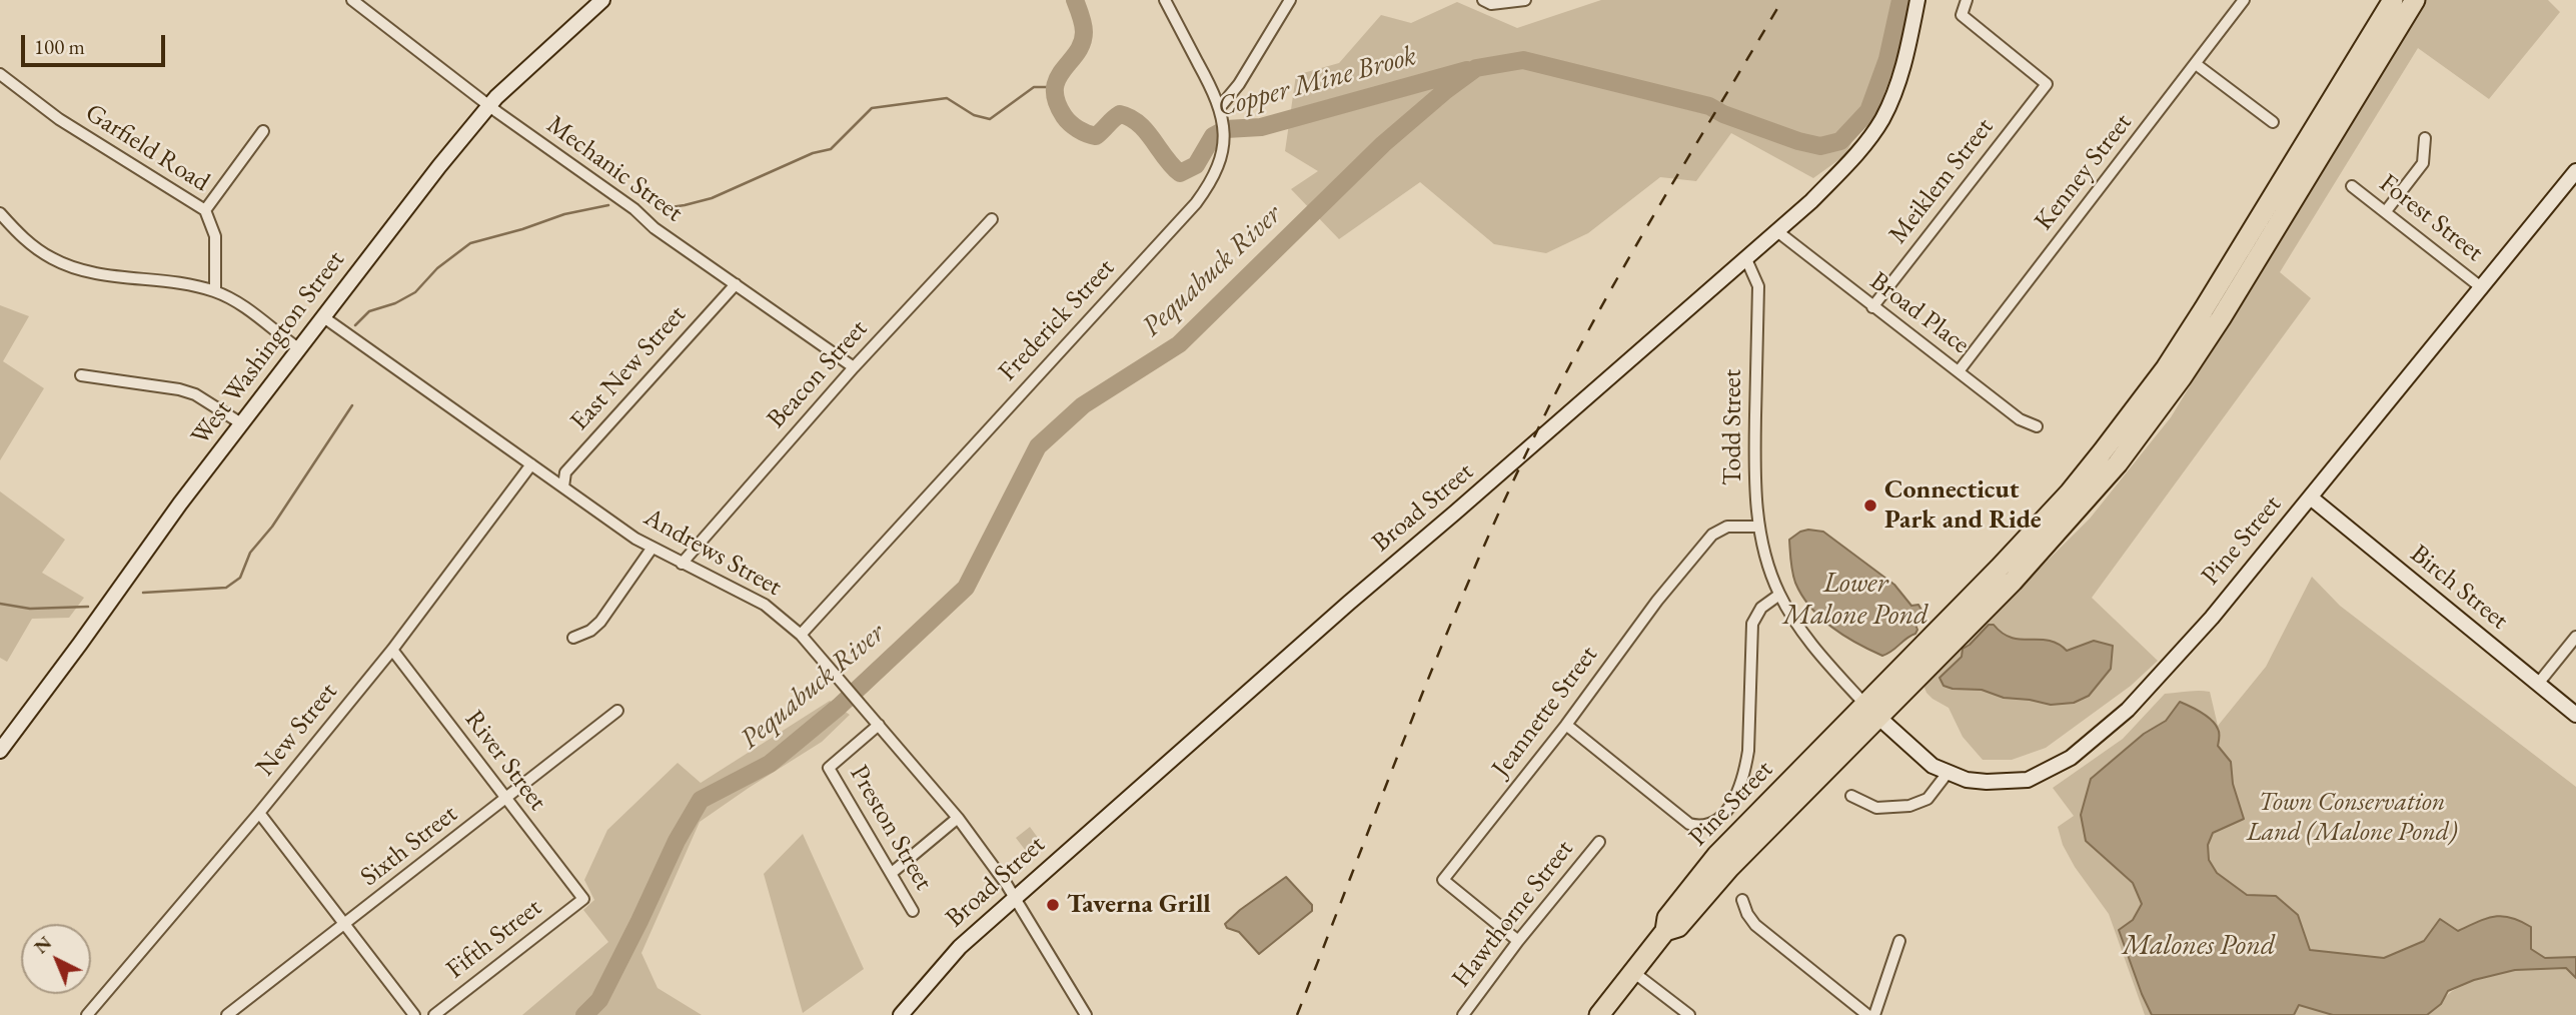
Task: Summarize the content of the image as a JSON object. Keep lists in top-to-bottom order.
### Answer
{
  "streets": {
    "highway": ["Pine Street"],
    "main road": ["West Washington Street", "Broad Street", "Birch Street"],
    "street": [
      "Garfield Road",
      "Mechanic Street",
      "Kenney Street",
      "Meiklem Street",
      "Forest Street",
      "Broad Place",
      "Frederick Street",
      "East New Street",
      "Beacon Street",
      "Todd Street",
      "Andrews Street",
      "Jeannette Street",
      "New Street",
      "River Street",
      "Preston Street",
      "Sixth Street",
      "Hawthorne Street",
      "Fifth Street"
    ]
  },
  "crossings": [
    ["Mechanic Street", "West Washington Street"],
    ["Mechanic Street", "East New Street"],
    ["Mechanic Street", "Beacon Street"],
    ["Kenney Street", "Broad Place"],
    ["Meiklem Street", "Broad Place"],
    ["Forest Street", "Pine Street"],
    ["Broad Place", "Broad Street"],
    ["Frederick Street", "Andrews Street"],
    ["West Washington Street", "Andrews Street"],
    ["East New Street", "Andrews Street"],
    ["Beacon Street", "Andrews Street"],
    ["Todd Street", "Broad Street"],
    ["Todd Street", "Pine Street"],
    ["Todd Street", "Jeannette Street"],
    ["Broad Street", "Andrews Street"],
    ["Pine Street", "Birch Street"],
    ["Andrews Street", "New Street"],
    ["Andrews Street", "Preston Street"],
    ["Jeannette Street", "Hawthorne Street"],
    ["New Street", "River Street"],
    ["River Street", "Sixth Street"],
    ["River Street", "Fifth Street"]
  ],
  "water": [
    "Copper Mine Brook",
    "Pequabuck River",
    "Lower Malone Pond",
    "Malones Pond"
  ],
  "parks": ["Town Conservation Land (Malone Pond)"],
  "places": ["Connecticut Park and Ride", "Taverna Grill"],
  "scale_bar": "100 m",
  "north": "top left"
}
